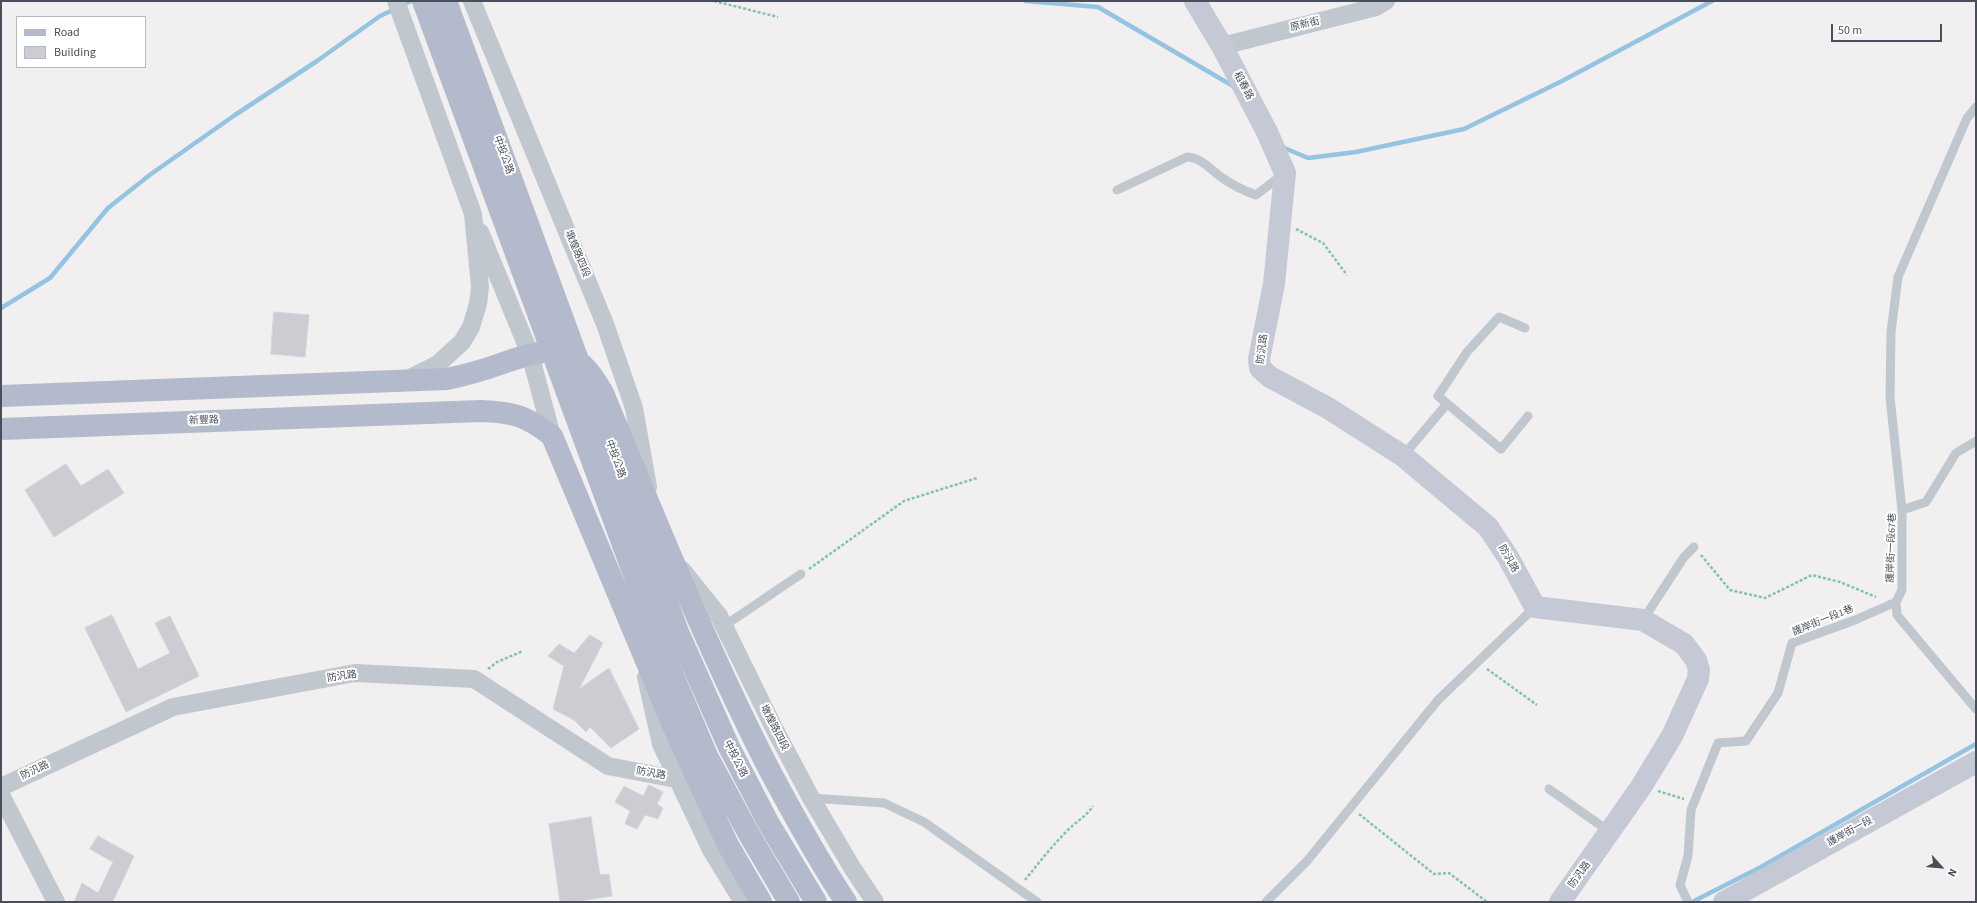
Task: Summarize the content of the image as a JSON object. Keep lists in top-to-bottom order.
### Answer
{
  "streets": {
    "main road": ["中投公路", "新豐路"],
    "street": [
      "原新街",
      "稻春路",
      "墩煌路四段",
      "防汎路",
      "護岸街一段"
    ],
    "lane": ["護岸街一段67巷", "護岸街一段1巷"]
  },
  "crossings": [
    ["原新街", "稻春路"],
    ["稻春路", "防汎路"],
    ["護岸街一段67巷", "護岸街一段1巷"]
  ],
  "legend": ["Road", "Building"],
  "scale_bar": "50 m",
  "north": "bottom right"
}
